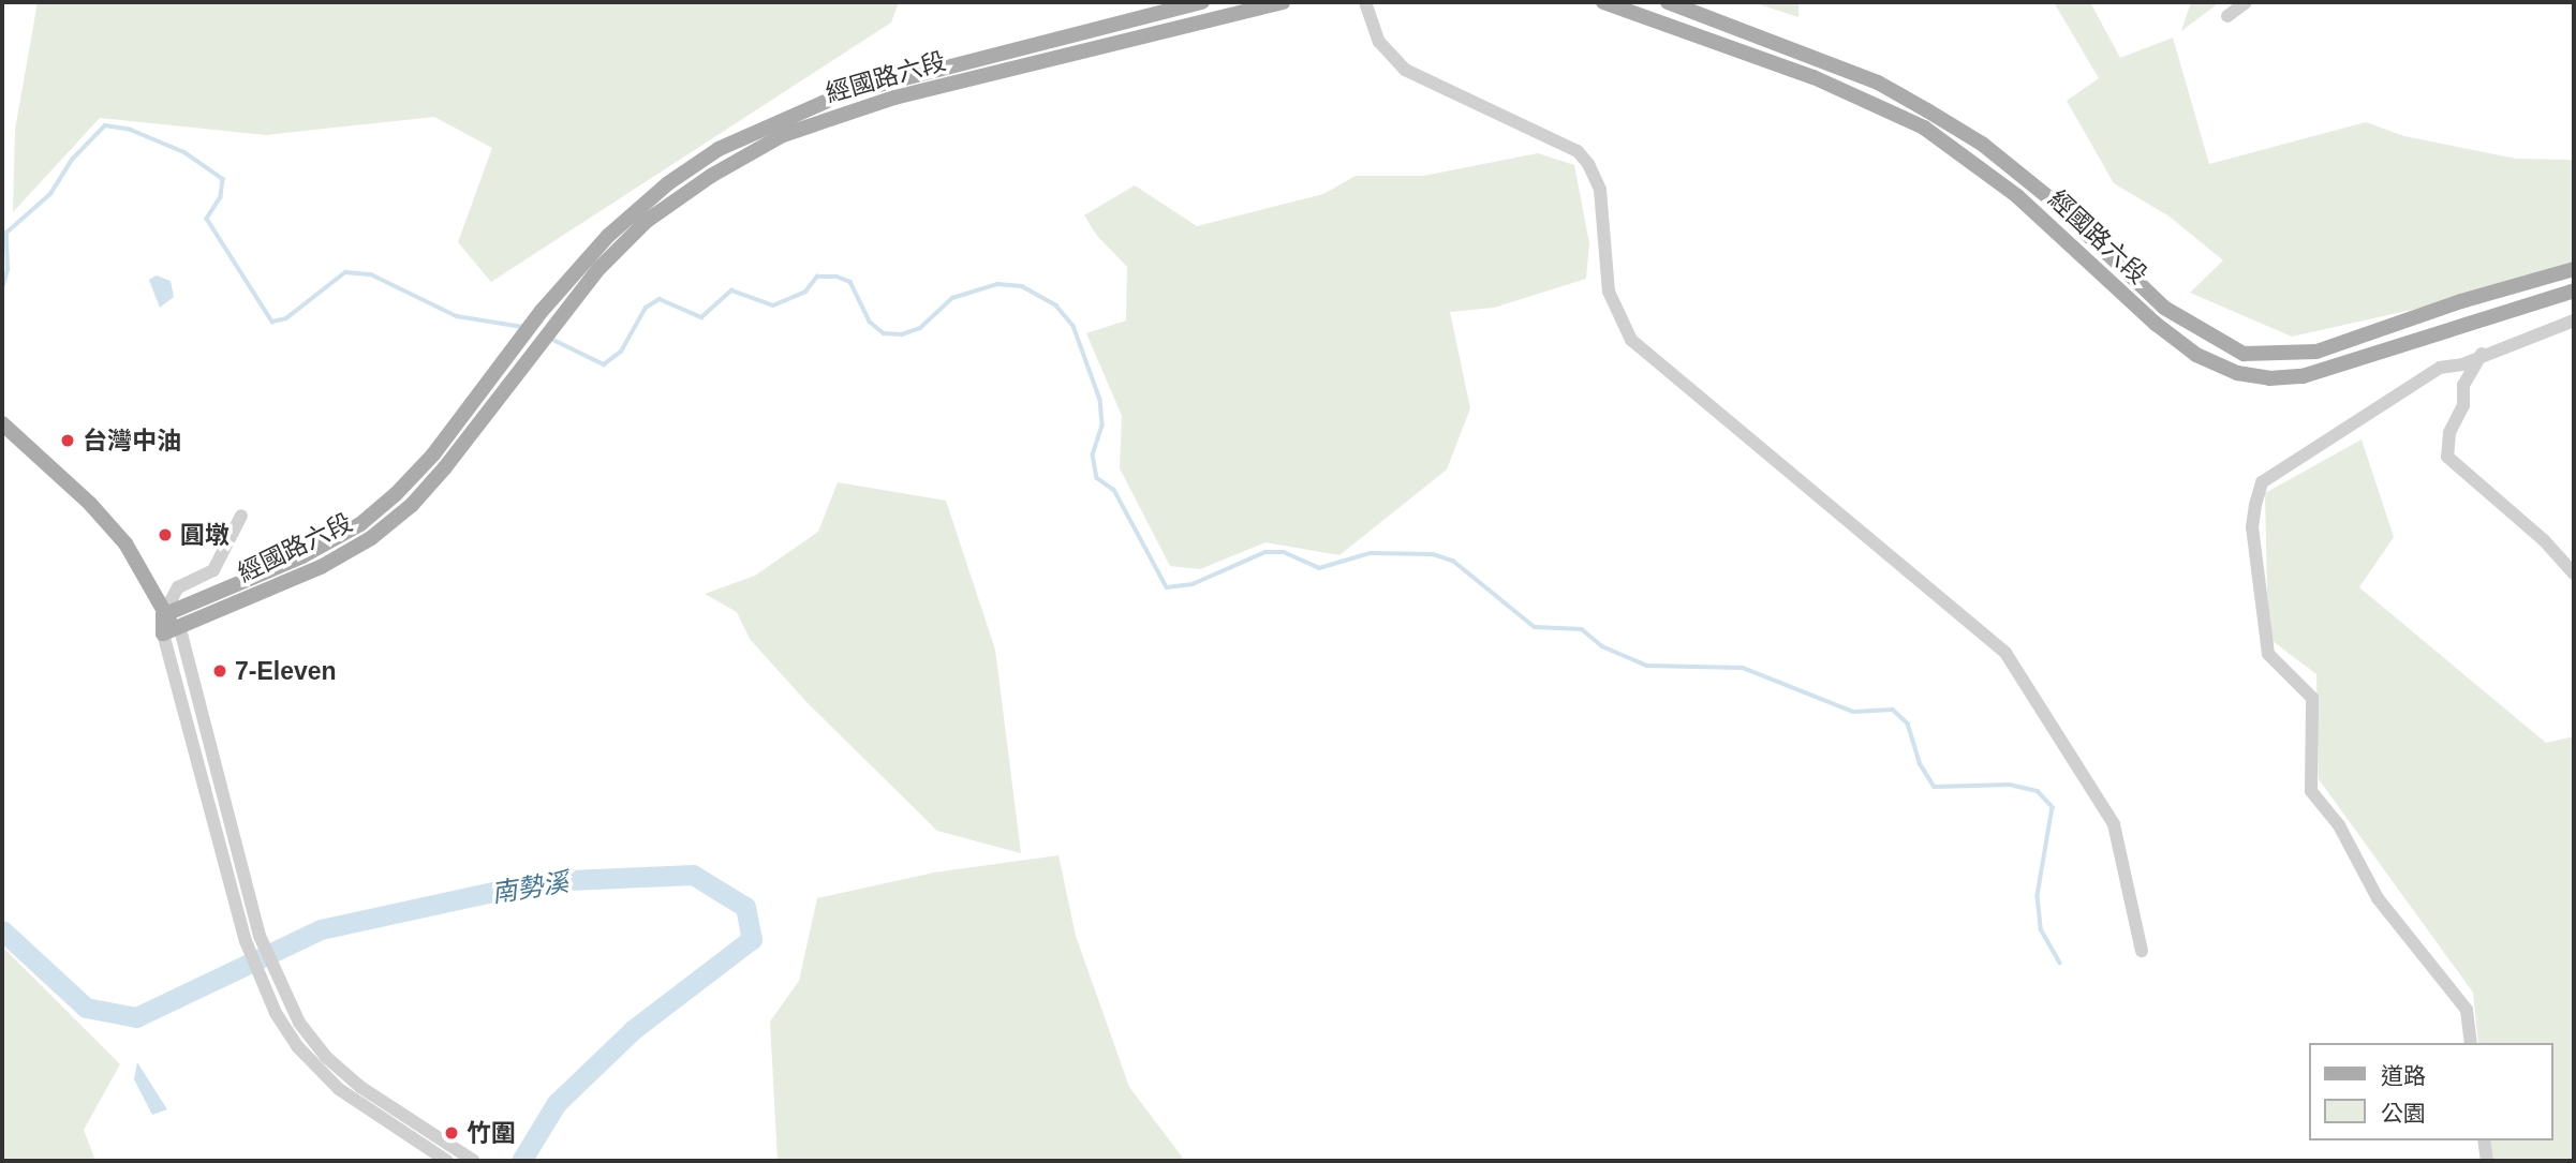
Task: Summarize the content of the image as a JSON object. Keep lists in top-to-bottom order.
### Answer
{
  "streets": {
    "main road": ["經國路六段"]
  },
  "water": ["南勢溪"],
  "places": [
    "台灣中油",
    "圓墩",
    "7-Eleven",
    "竹圍"
  ],
  "legend": ["道路", "公園"]
}
